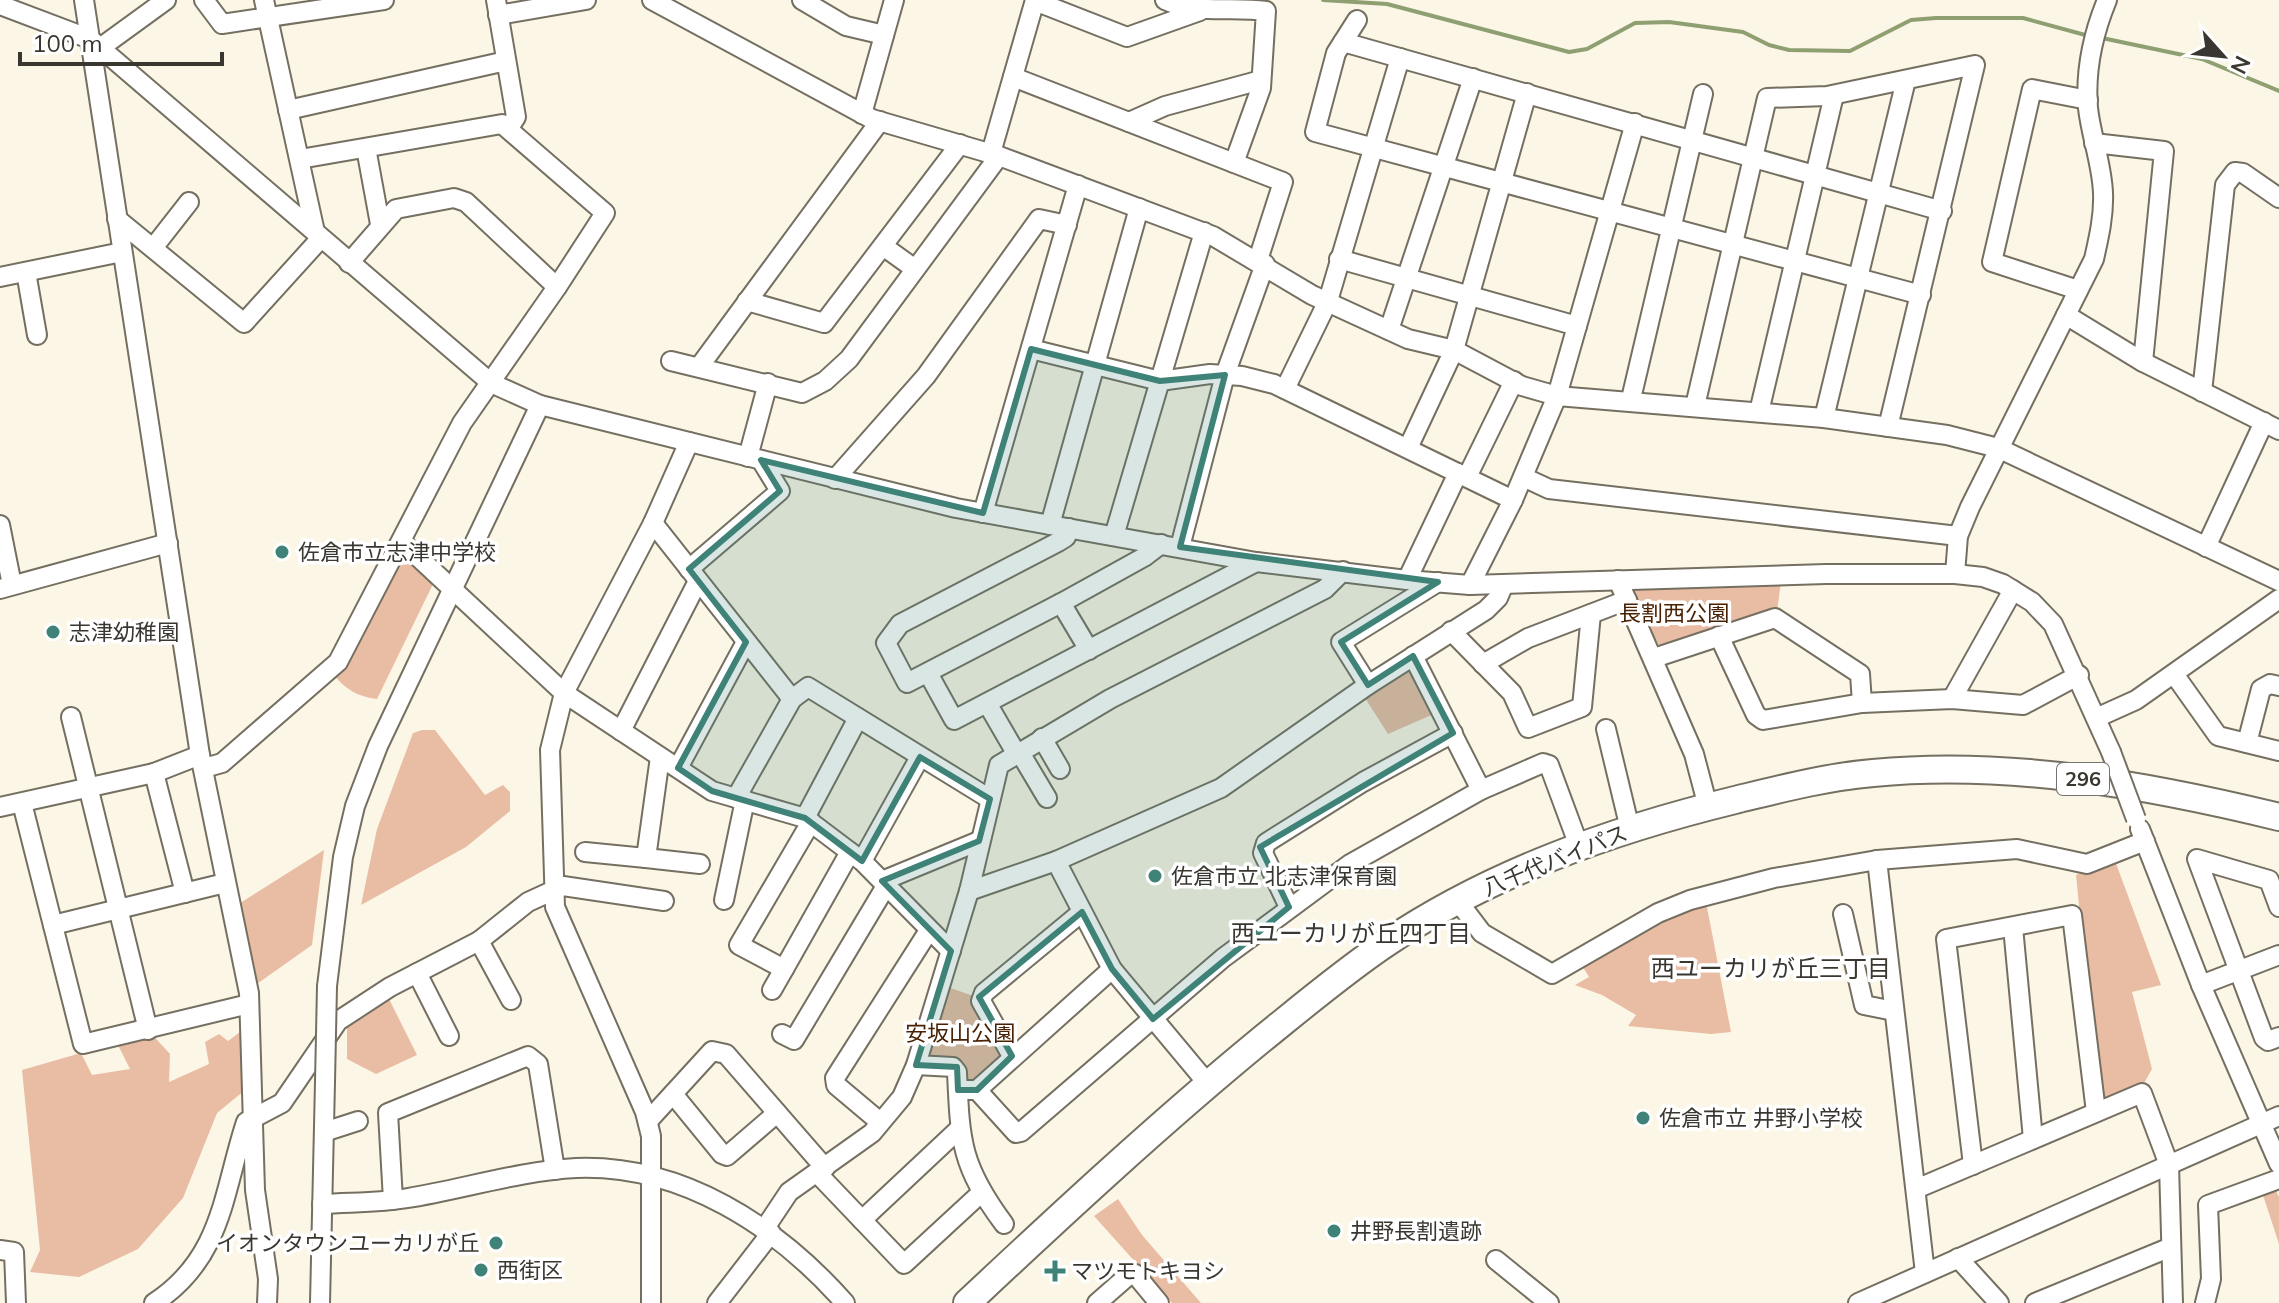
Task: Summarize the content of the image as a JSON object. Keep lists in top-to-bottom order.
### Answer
{
  "streets": {
    "highway": ["296", "八千代バイパス"]
  },
  "districts": ["西ユーカリが丘四丁目", "西ユーカリが丘三丁目"],
  "parks": ["長割西公園", "安坂山公園"],
  "places": {
    "other": [
      "佐倉市立志津中学校",
      "志津幼稚園",
      "佐倉市立 北志津保育園",
      "佐倉市立 井野小学校",
      "井野長割遺跡",
      "イオンタウンユーカリが丘",
      "西街区"
    ],
    "health": ["マツモトキヨシ"]
  },
  "scale_bar": "100 m",
  "north": "bottom right"
}
